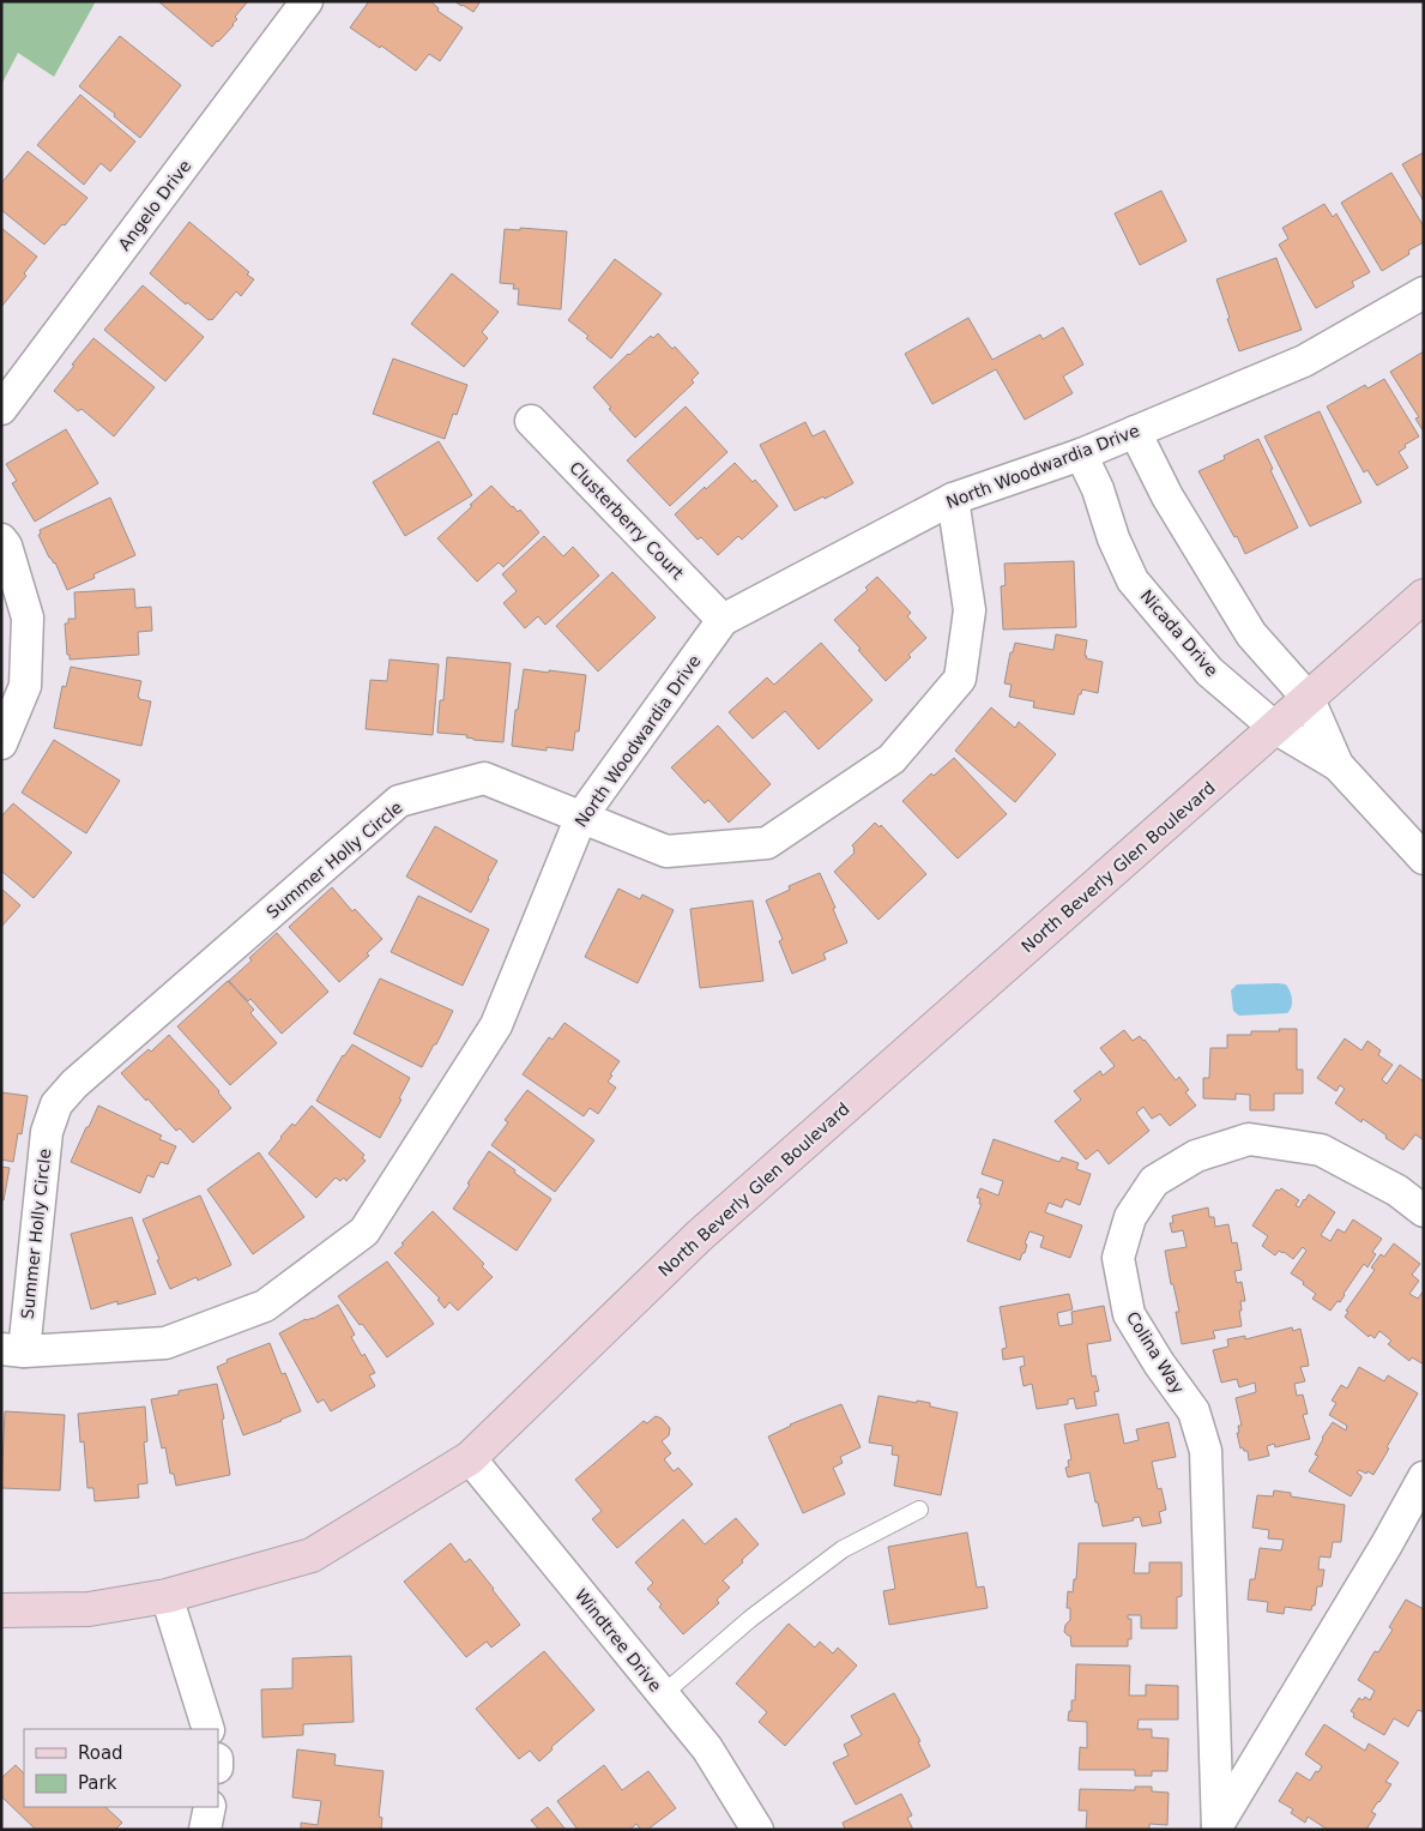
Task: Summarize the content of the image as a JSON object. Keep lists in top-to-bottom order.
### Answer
{
  "streets": {
    "main road": ["North Beverly Glen Boulevard"],
    "street": [
      "Angelo Drive",
      "North Woodwardia Drive",
      "Clusterberry Court",
      "Nicada Drive",
      "Summer Holly Circle",
      "Colina Way",
      "Windtree Drive"
    ]
  },
  "crossings": [
    ["North Woodwardia Drive", "Clusterberry Court"],
    ["North Woodwardia Drive", "Nicada Drive"],
    ["North Woodwardia Drive", "Summer Holly Circle"],
    ["Nicada Drive", "North Beverly Glen Boulevard"],
    ["North Beverly Glen Boulevard", "Windtree Drive"]
  ],
  "legend": ["Road", "Park"]
}
